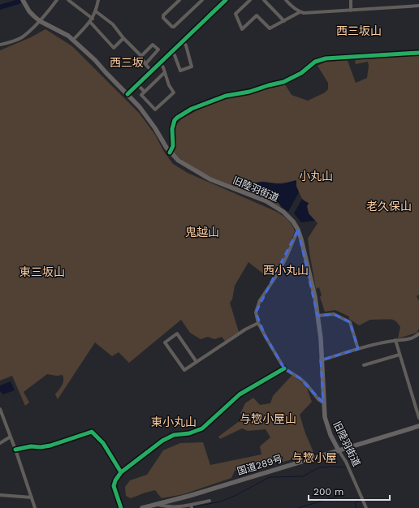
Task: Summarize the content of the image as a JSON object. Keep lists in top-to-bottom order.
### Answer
{
  "streets": {
    "highway": ["旧陸羽街道", "国道289号"]
  },
  "crossings": [
    ["旧陸羽街道", "国道289号"]
  ],
  "districts": [
    "西三坂山",
    "西三坂",
    "小丸山",
    "老久保山",
    "鬼越山",
    "西小丸山",
    "東三坂山",
    "与惣小屋山",
    "東小丸山",
    "与惣小屋"
  ],
  "scale_bar": "200 m"
}
